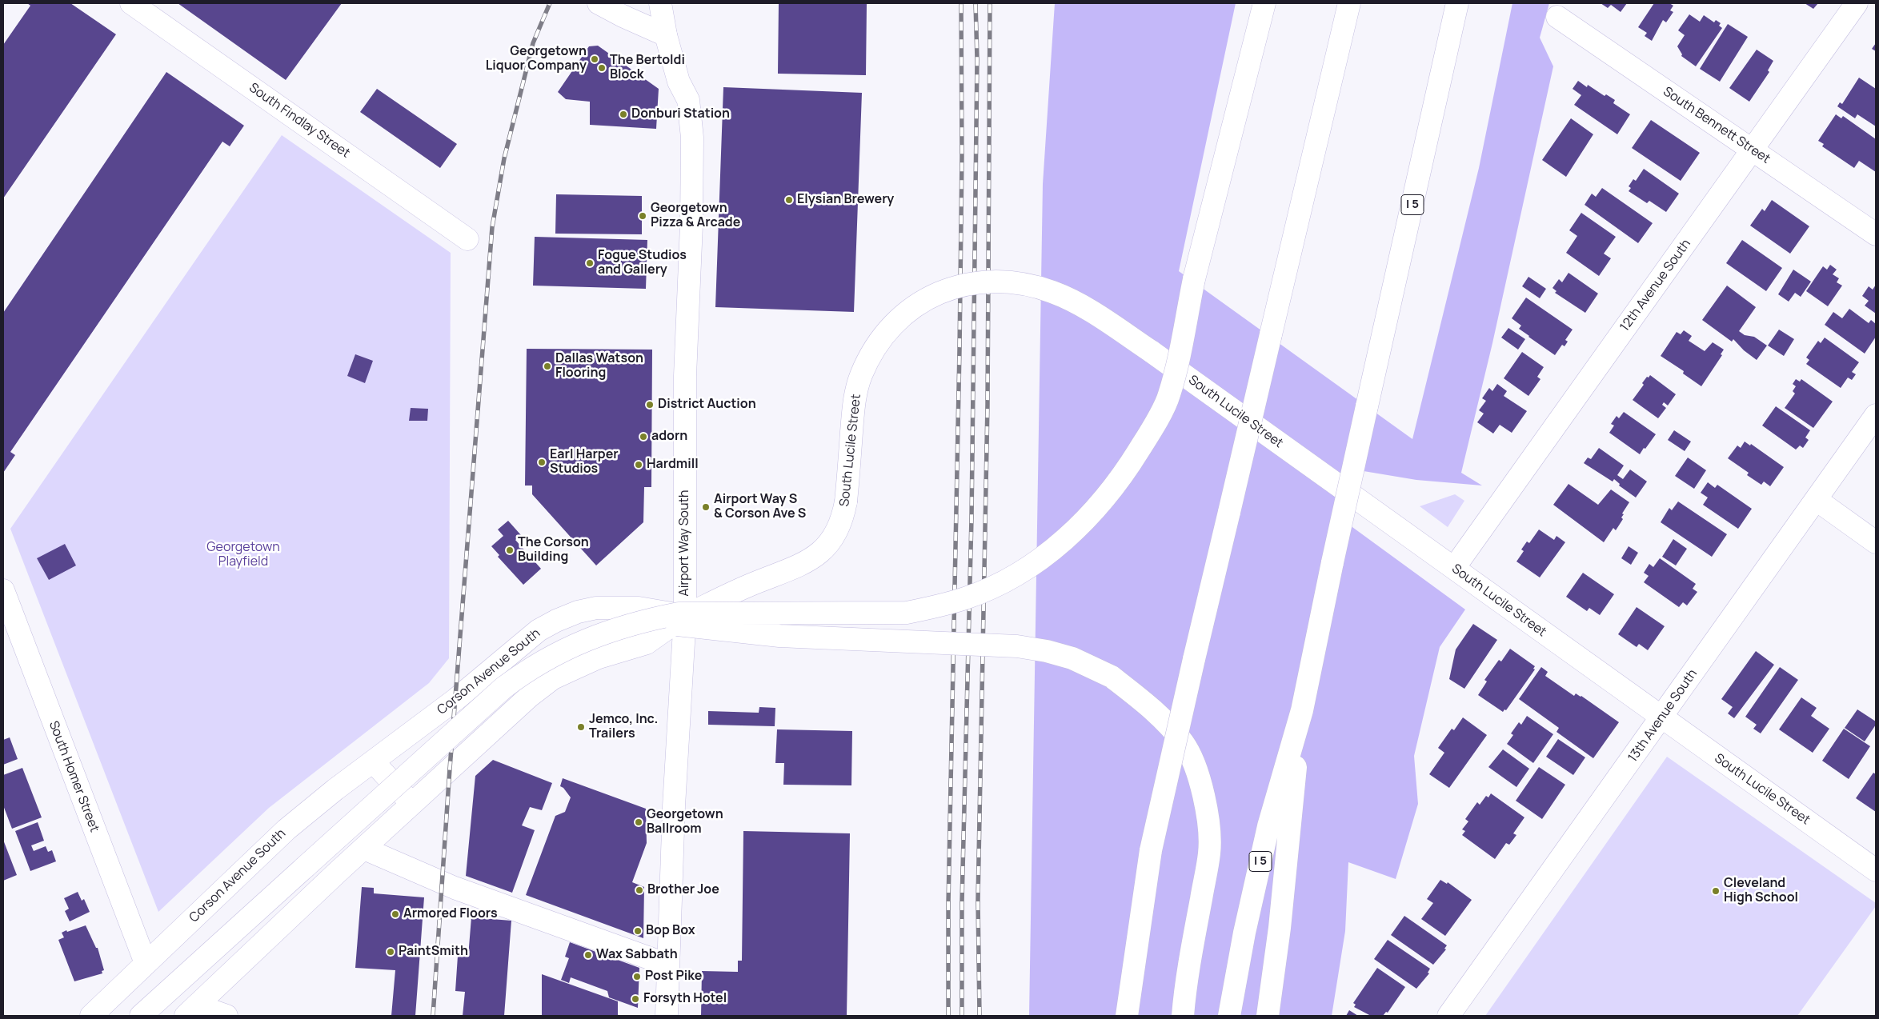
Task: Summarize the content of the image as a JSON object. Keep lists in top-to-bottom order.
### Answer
{
  "streets": {
    "main road": [
      "South Findlay Street",
      "South Bennett Street",
      "I 5",
      "12th Avenue South",
      "South Lucile Street",
      "Airport Way South",
      "Corson Avenue South",
      "13th Avenue South",
      "South Homer Street"
    ]
  },
  "crossings": [
    ["South Bennett Street", "12th Avenue South"],
    ["12th Avenue South", "South Lucile Street"],
    ["South Lucile Street", "Airport Way South"],
    ["South Lucile Street", "Corson Avenue South"],
    ["South Lucile Street", "13th Avenue South"],
    ["Airport Way South", "Corson Avenue South"],
    ["Corson Avenue South", "South Homer Street"]
  ],
  "parks": ["Georgetown Playfield"],
  "places": [
    "Georgetown Liquor Company",
    "The Bertoldi Block",
    "Donburi Station",
    "Elysian Brewery",
    "Georgetown Pizza & Arcade",
    "Fogue Studios and Gallery",
    "Dallas Watson Flooring",
    "District Auction",
    "adorn",
    "Earl Harper Studios",
    "Hardmill",
    "Airport Way S & Corson Ave S",
    "The Corson Building",
    "Jemco, Inc. Trailers",
    "Georgetown Ballroom",
    "Brother Joe",
    "Cleveland High School",
    "Armored Floors",
    "Bop Box",
    "PaintSmith",
    "Wax Sabbath",
    "Post Pike",
    "Forsyth Hotel"
  ]
}
